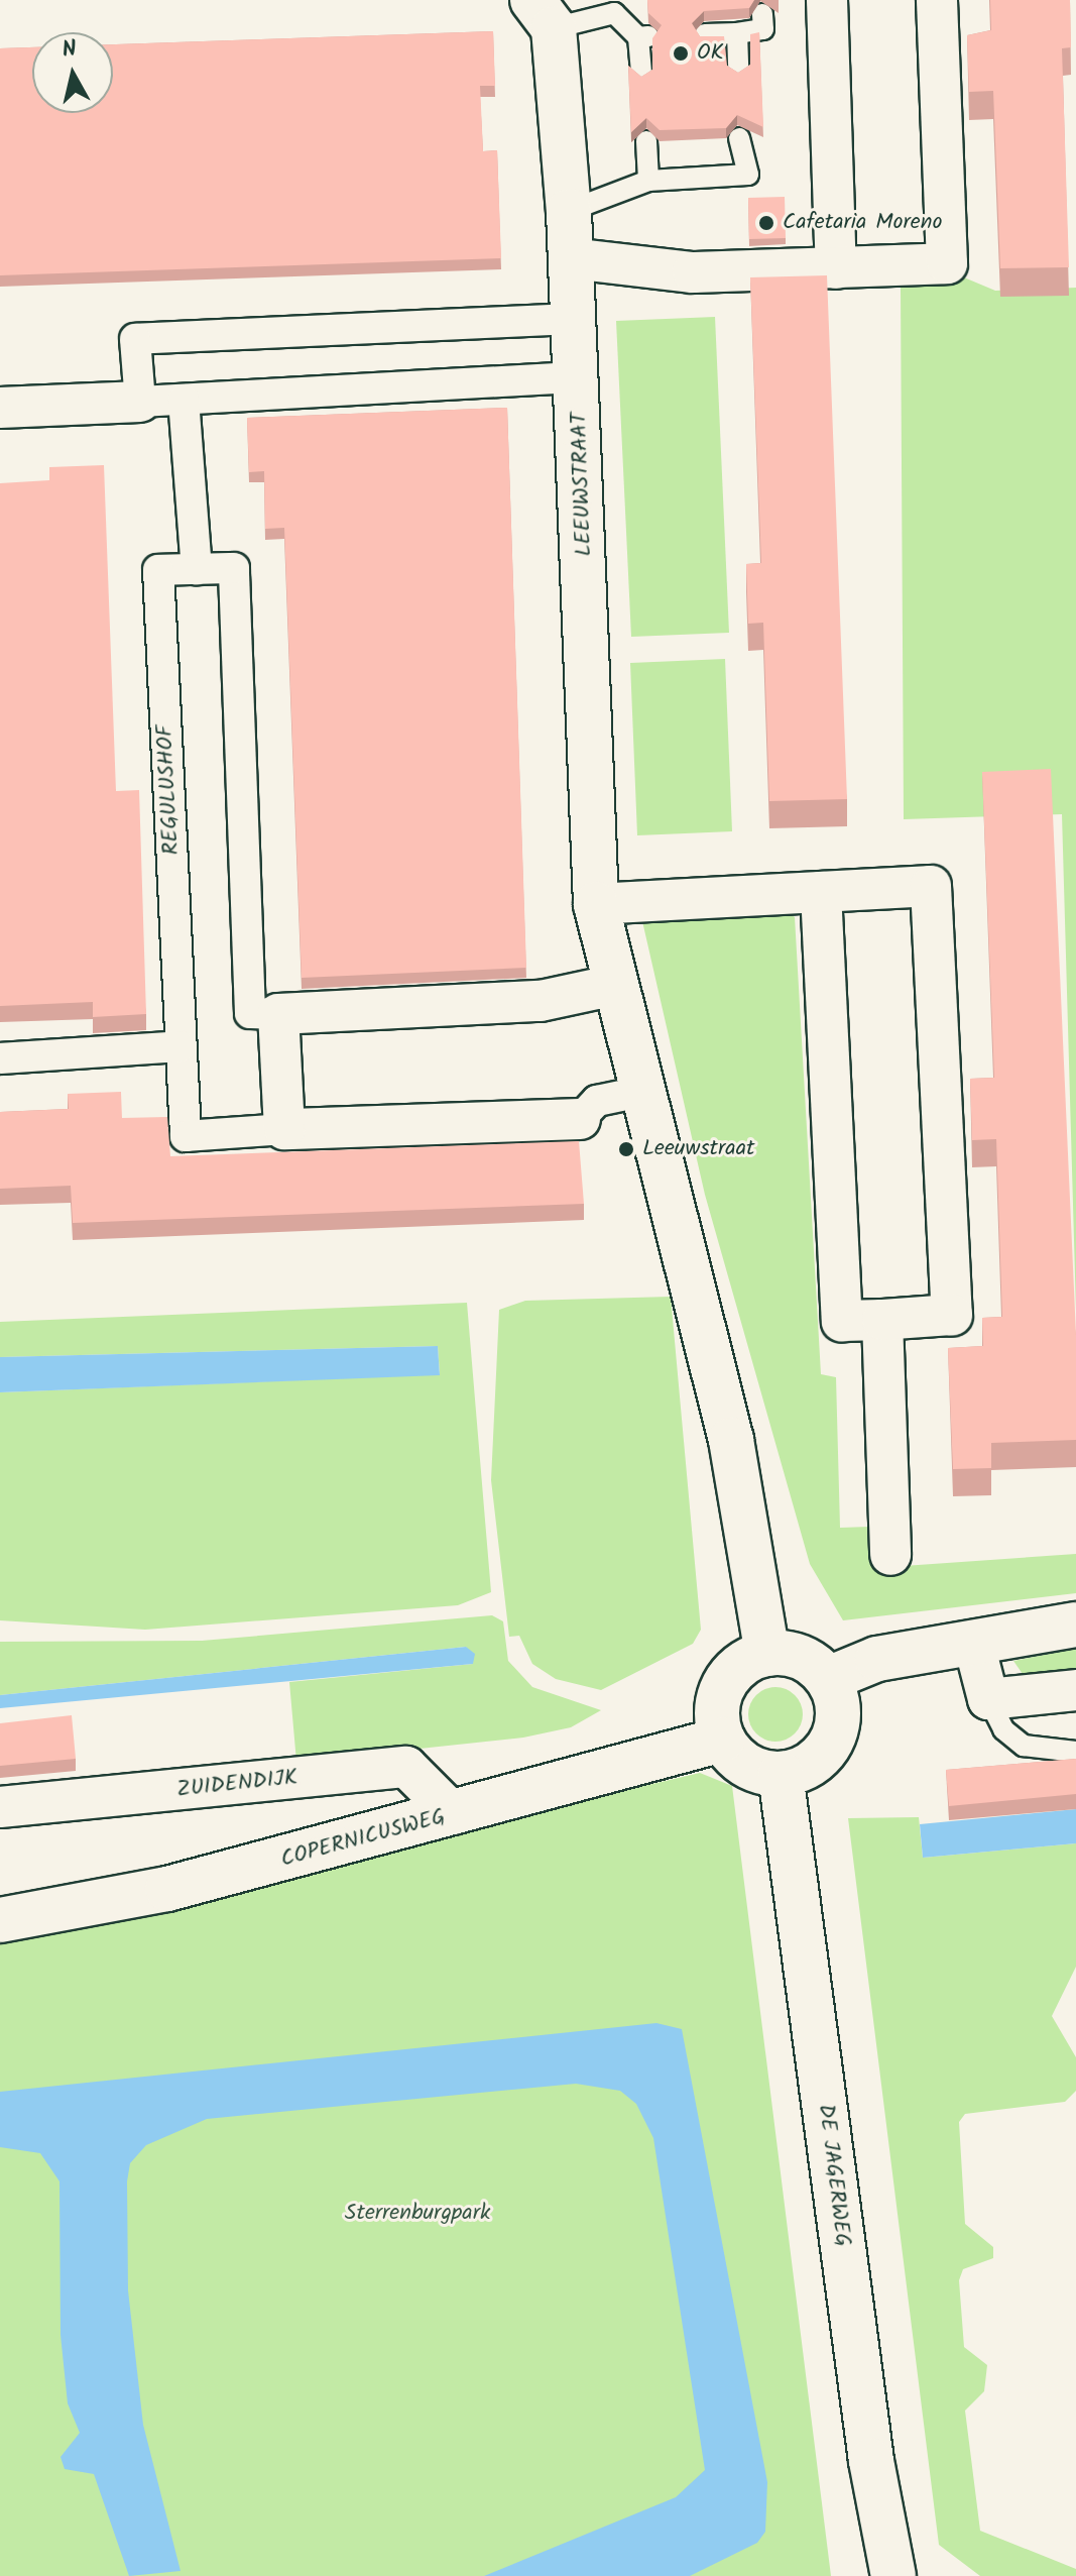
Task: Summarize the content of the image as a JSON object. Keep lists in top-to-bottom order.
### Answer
{
  "streets": {
    "street": [
      "LEEUWSTRAAT",
      "REGULUSHOF",
      "ZUIDENDIJK",
      "COPERNICUSWEG",
      "DE JAGERWEG"
    ]
  },
  "crossings": [
    ["LEEUWSTRAAT", "COPERNICUSWEG"],
    ["LEEUWSTRAAT", "DE JAGERWEG"],
    ["ZUIDENDIJK", "COPERNICUSWEG"],
    ["COPERNICUSWEG", "DE JAGERWEG"]
  ],
  "parks": ["Sterrenburgpark"],
  "places": ["OK", "Cafetaria Moreno", "Leeuwstraat"],
  "north": "top"
}
